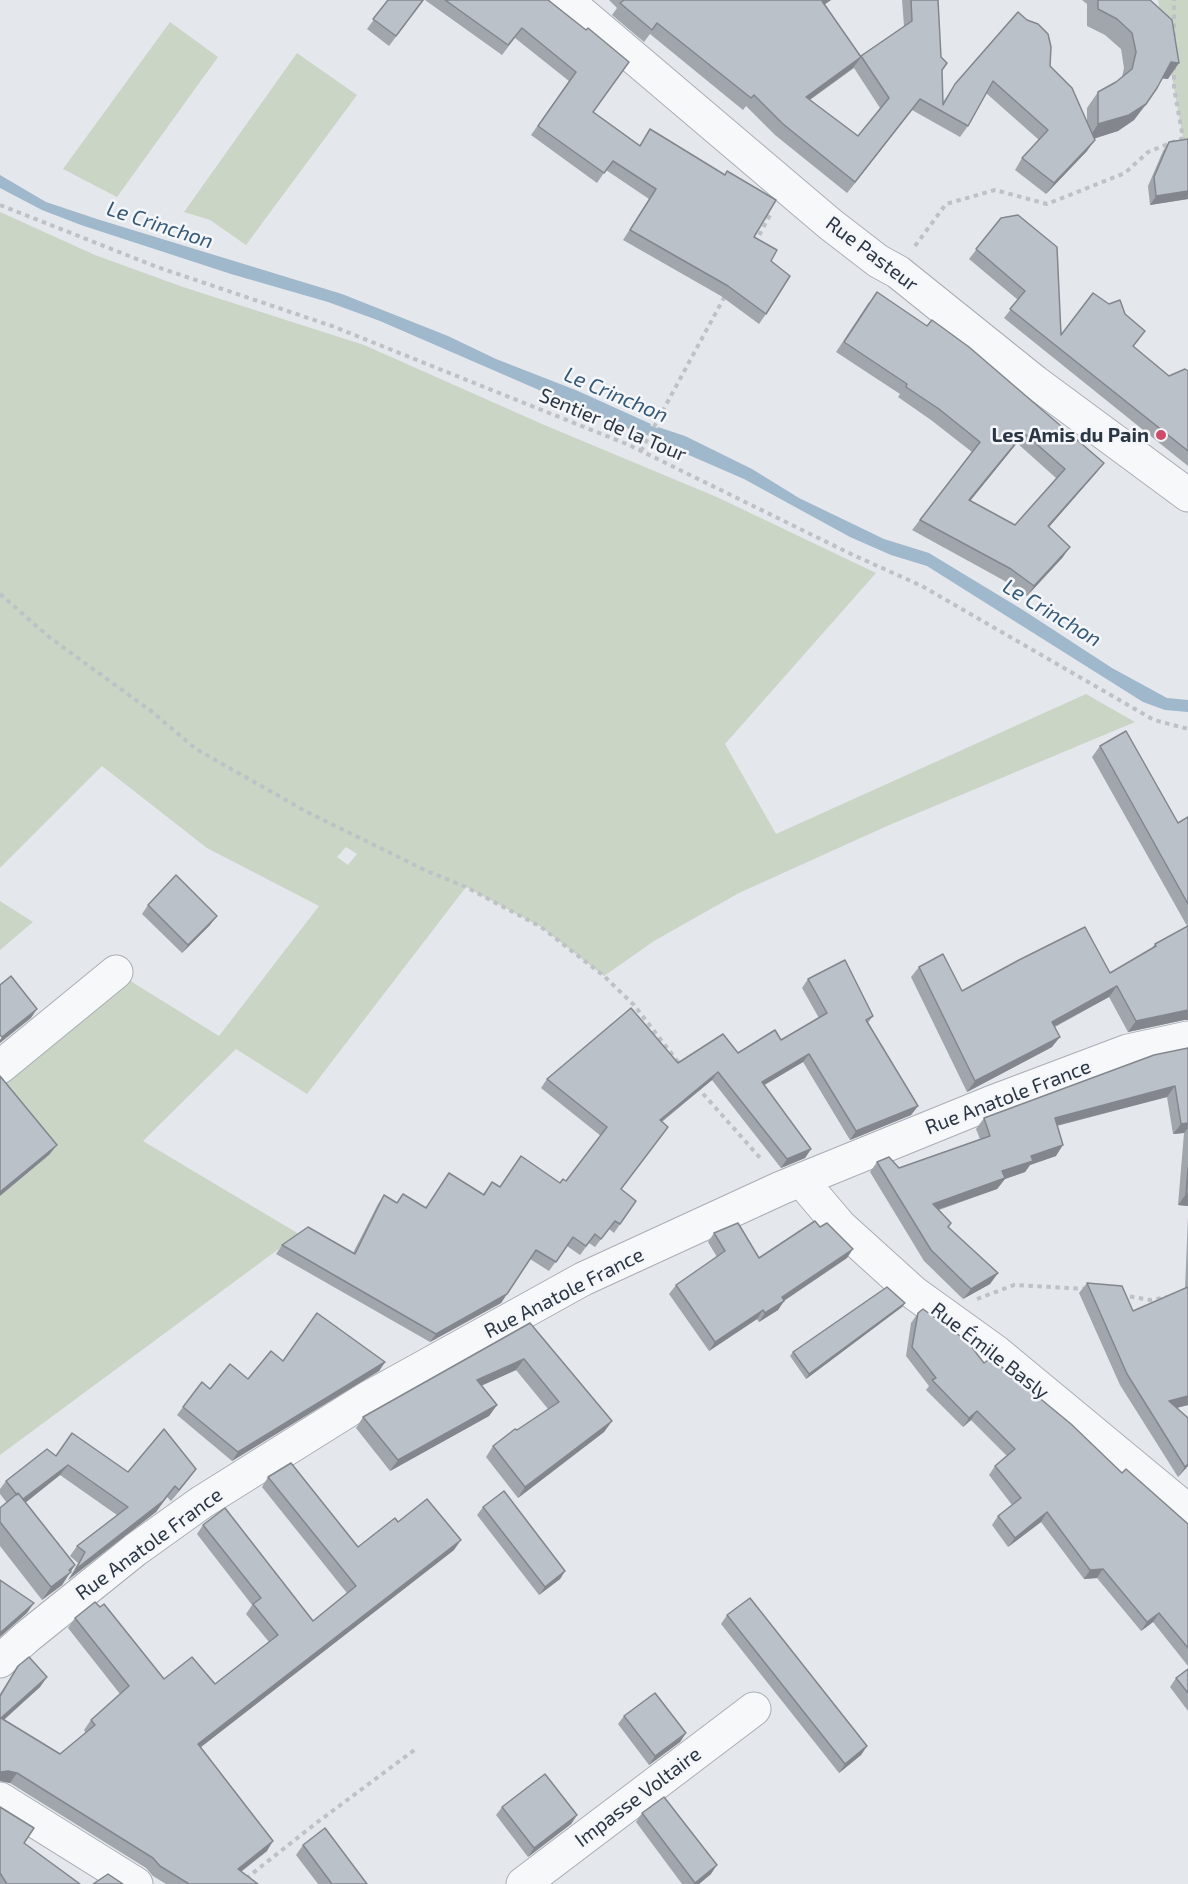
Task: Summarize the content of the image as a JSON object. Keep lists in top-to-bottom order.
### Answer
{
  "streets": {
    "street": [
      "Rue Pasteur",
      "Rue Anatole France",
      "Rue Émile Basly",
      "Impasse Voltaire"
    ],
    "path": ["Sentier de la Tour"]
  },
  "crossings": [
    ["Rue Anatole France", "Rue Émile Basly"]
  ],
  "water": ["Le Crinchon"],
  "places": ["Les Amis du Pain"]
}
